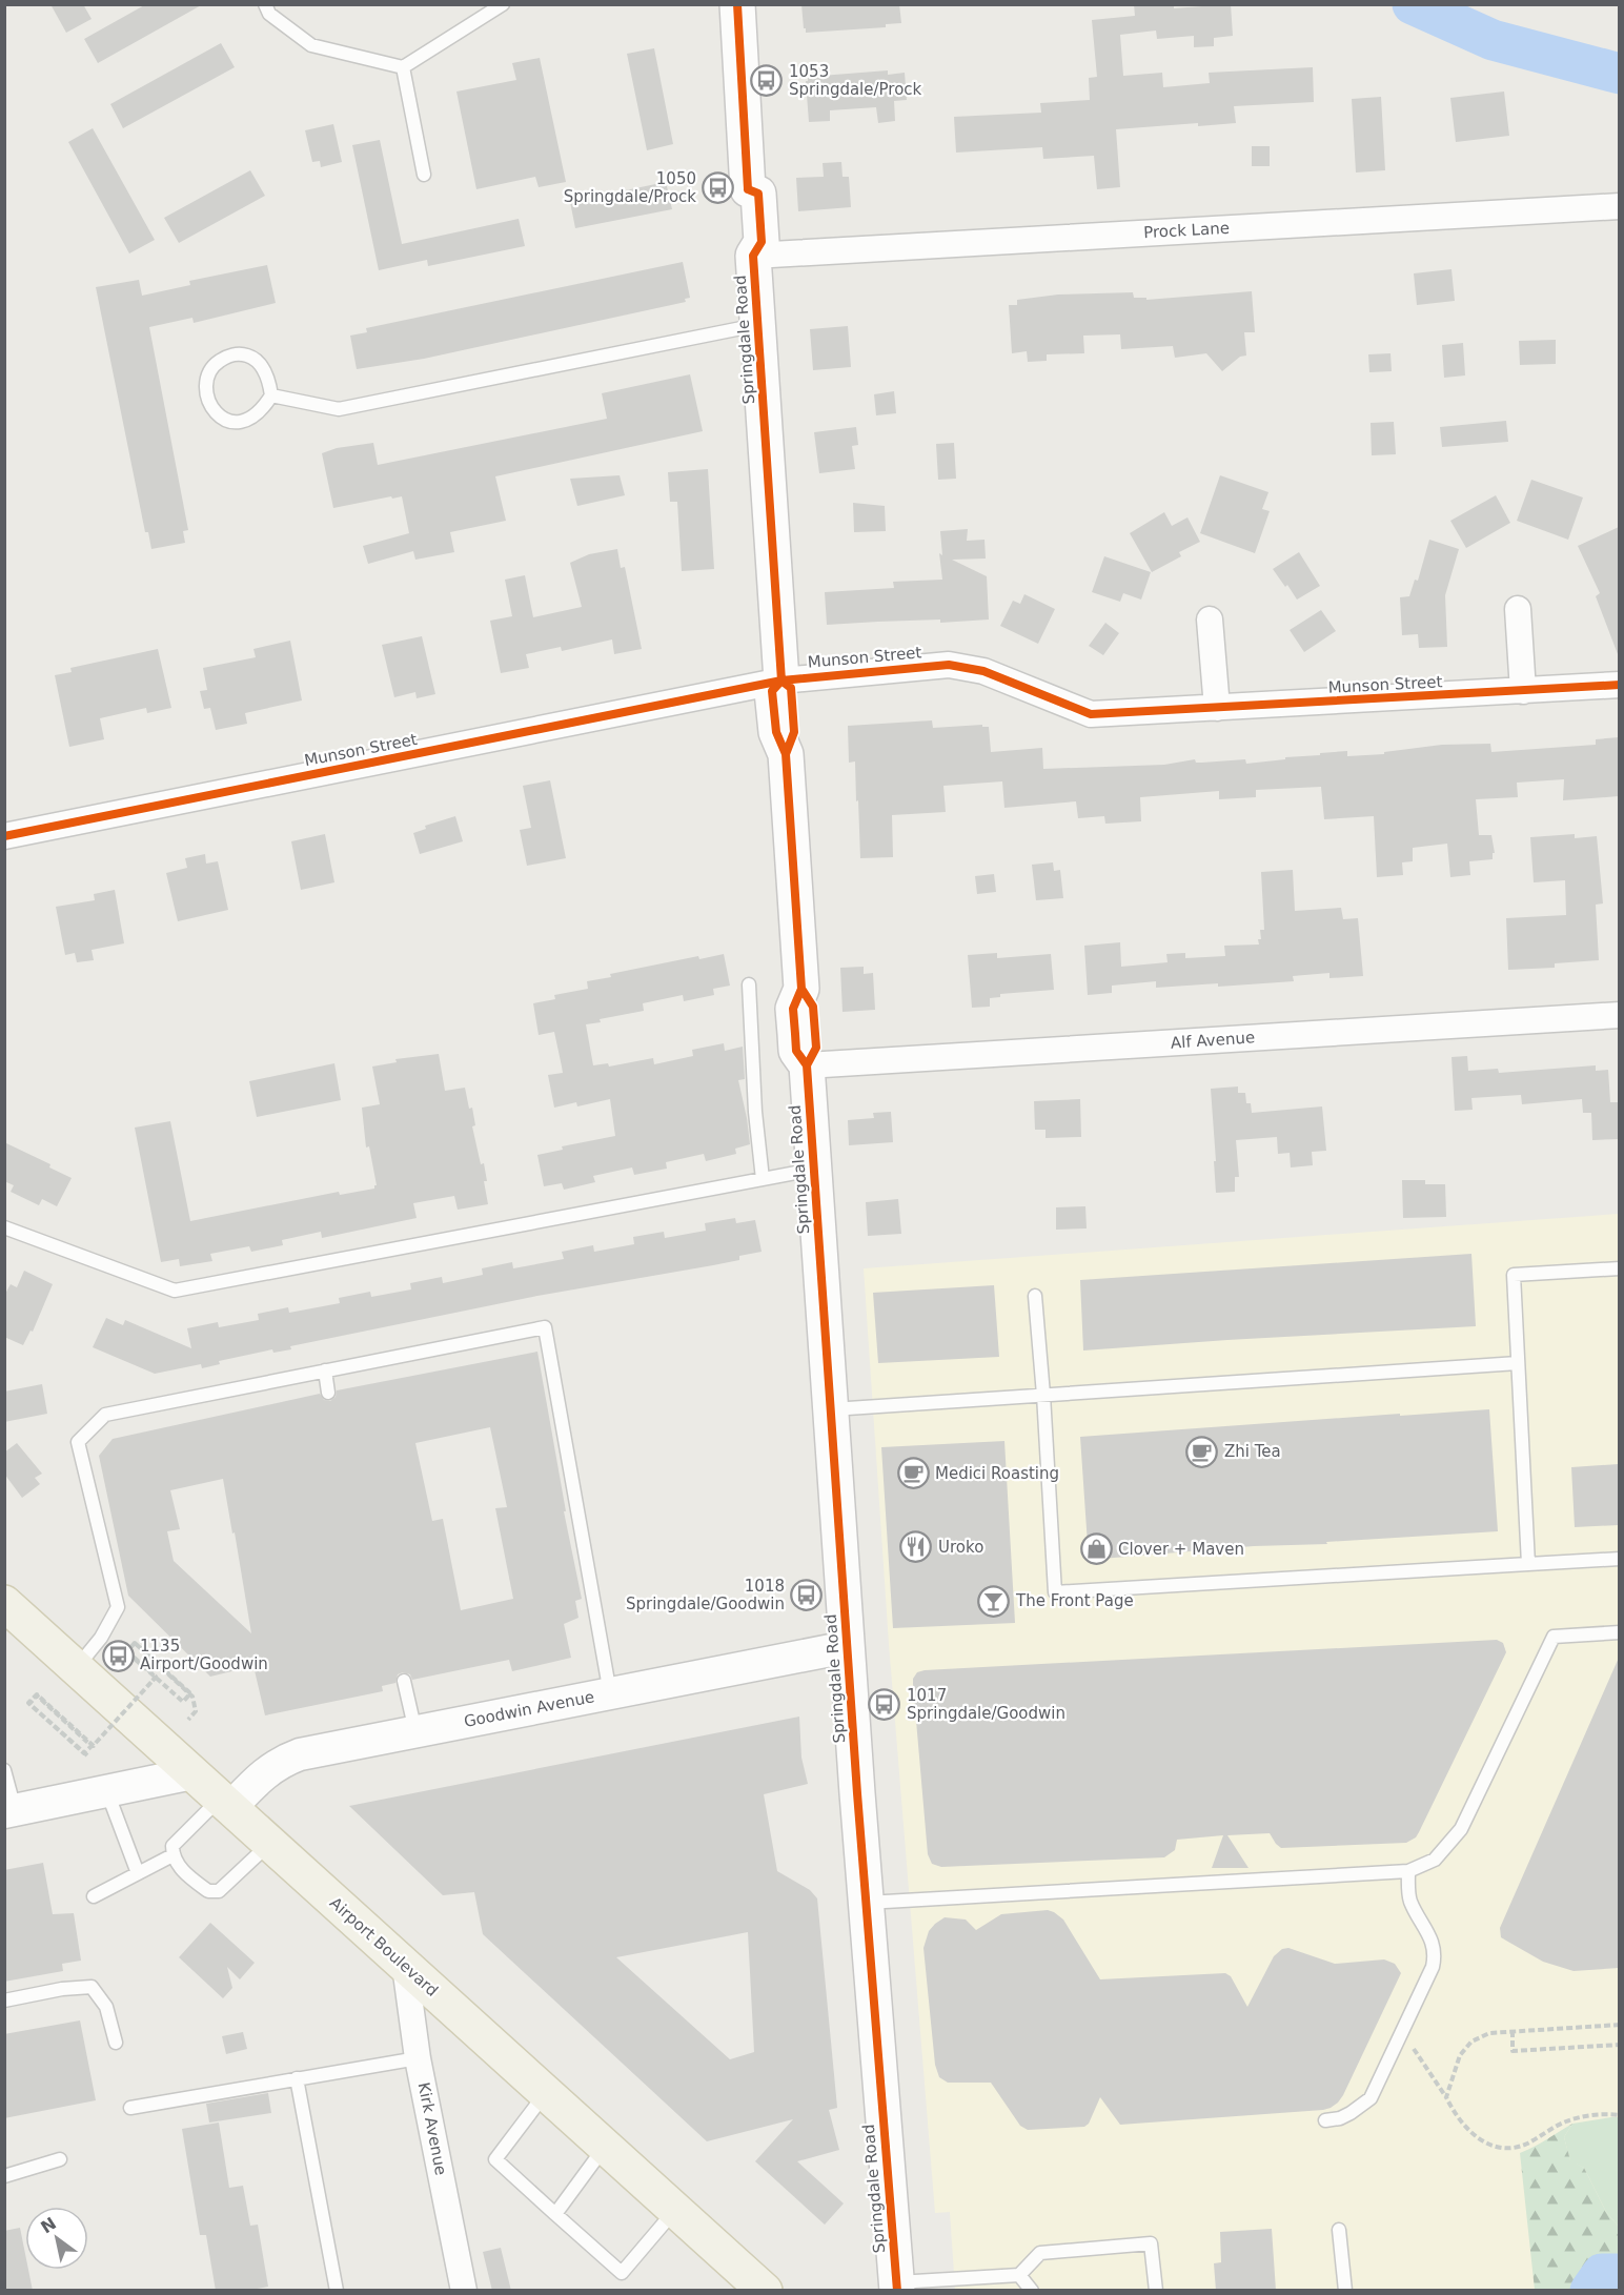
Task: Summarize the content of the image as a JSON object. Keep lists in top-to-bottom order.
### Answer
{
  "streets": {
    "main road": ["Springdale Road", "Airport Boulevard"],
    "street": [
      "Prock Lane",
      "Munson Street",
      "Alf Avenue",
      "Goodwin Avenue",
      "Kirk Avenue"
    ]
  },
  "crossings": [
    ["Prock Lane", "Springdale Road"],
    ["Springdale Road", "Munson Street"],
    ["Springdale Road", "Alf Avenue"],
    ["Springdale Road", "Goodwin Avenue"],
    ["Goodwin Avenue", "Airport Boulevard"],
    ["Airport Boulevard", "Kirk Avenue"]
  ],
  "places": {
    "bus stop": [
      "1053 Springdale/Prock",
      "1050 Springdale/Prock",
      "1018 Springdale/Goodwin",
      "1135 Airport/Goodwin",
      "1017 Springdale/Goodwin"
    ],
    "cafe": ["Zhi Tea", "Medici Roasting"],
    "restaurant": ["Uroko"],
    "shop": ["Clover + Maven"],
    "bar": ["The Front Page"]
  },
  "north": "top left"
}
